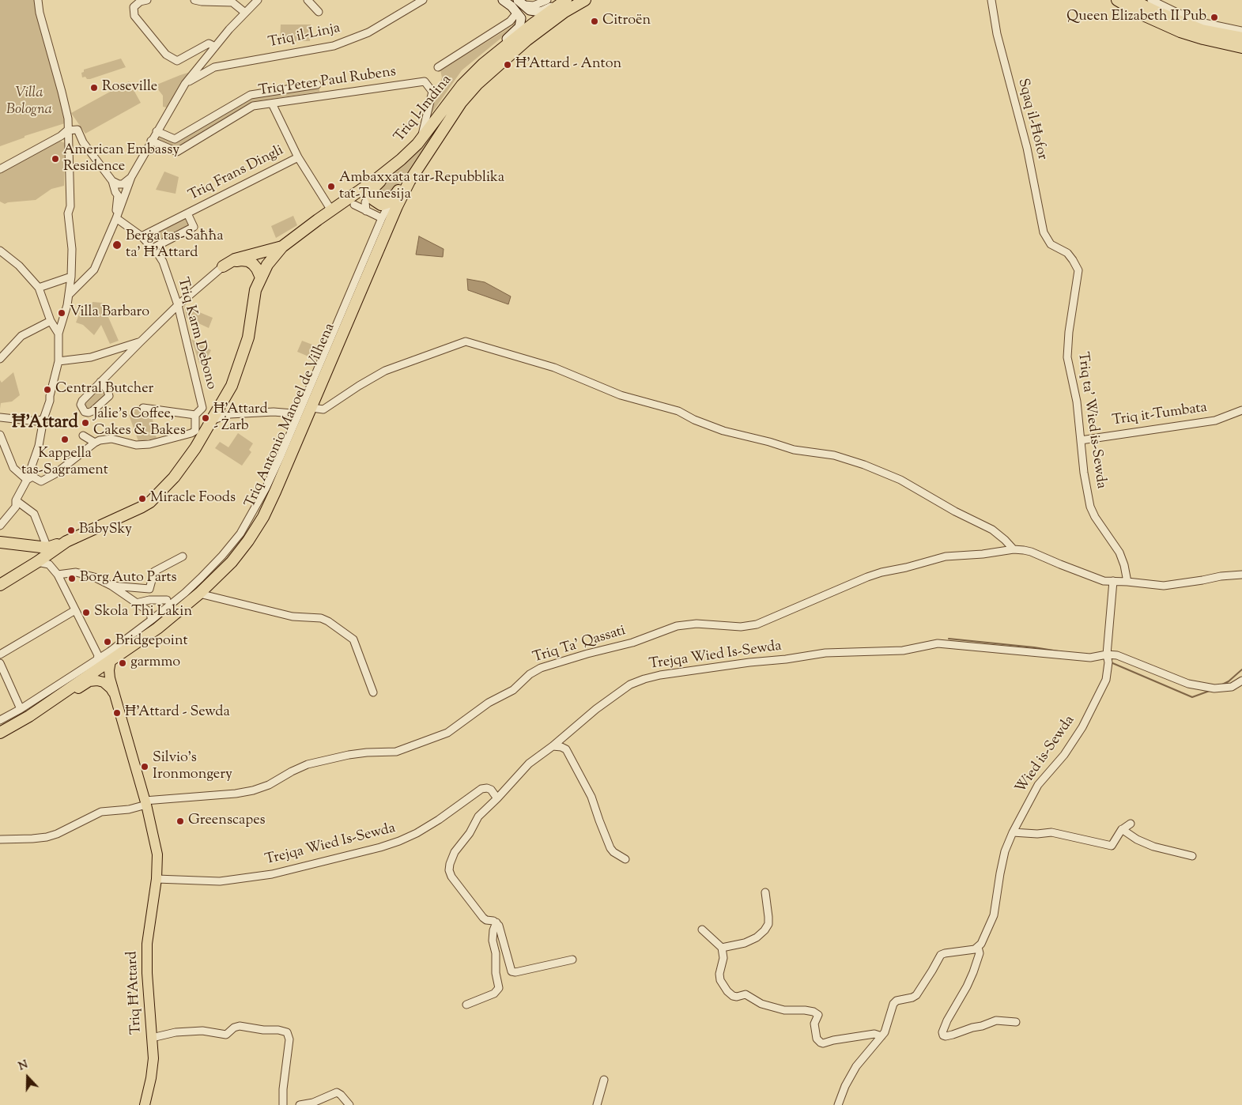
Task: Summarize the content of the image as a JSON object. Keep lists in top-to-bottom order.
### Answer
{
  "streets": {
    "highway": ["Triq l-Imdina", "Triq Antonio Manoel de Vilhena"],
    "main road": ["Triq Ħ'Attard"],
    "street": [
      "Triq il-Linja",
      "Triq Peter Paul Rubens",
      "Sqaq il-Ħofor",
      "Triq Frans Dingli",
      "Triq Karm Debono",
      "Triq it-Tumbata",
      "Triq ta' Wied is-Sewda",
      "Triq Ta' Qassati",
      "Trejqa Wied Is-Sewda",
      "Wied is-Sewda"
    ]
  },
  "crossings": [
    ["Triq Peter Paul Rubens", "Triq l-Imdina"],
    ["Sqaq il-Ħofor", "Triq ta' Wied is-Sewda"],
    ["Triq Frans Dingli", "Triq Karm Debono"],
    ["Triq it-Tumbata", "Triq ta' Wied is-Sewda"],
    ["Triq Antonio Manoel de Vilhena", "Triq Ħ'Attard"],
    ["Triq Ta' Qassati", "Triq Ħ'Attard"],
    ["Trejqa Wied Is-Sewda", "Wied is-Sewda"],
    ["Trejqa Wied Is-Sewda", "Triq Ħ'Attard"]
  ],
  "districts": ["Ħ'Attard"],
  "parks": ["Villa Bologna"],
  "places": [
    "Queen Elizabeth II Pub",
    "Citroën",
    "Ħ'Attard - Anton",
    "Roseville",
    "American Embassy Residence",
    "Ambaxxata tar-Repubblika tat-Tunesija",
    "Berġa tas-Saħħa ta' Ħ'Attard",
    "Villa Barbaro",
    "Central Butcher",
    "Ħ'Attard - Żarb",
    "Jalie's Coffee, Cakes & Bakes",
    "Kappella tas-Sagrament",
    "Miracle Foods",
    "BabySky",
    "Borg Auto Parts",
    "Skola Thi Lakin",
    "Bridgepoint",
    "garmmo",
    "Ħ'Attard - Sewda",
    "Silvio's Ironmongery",
    "Greenscapes"
  ],
  "north": "top"
}
